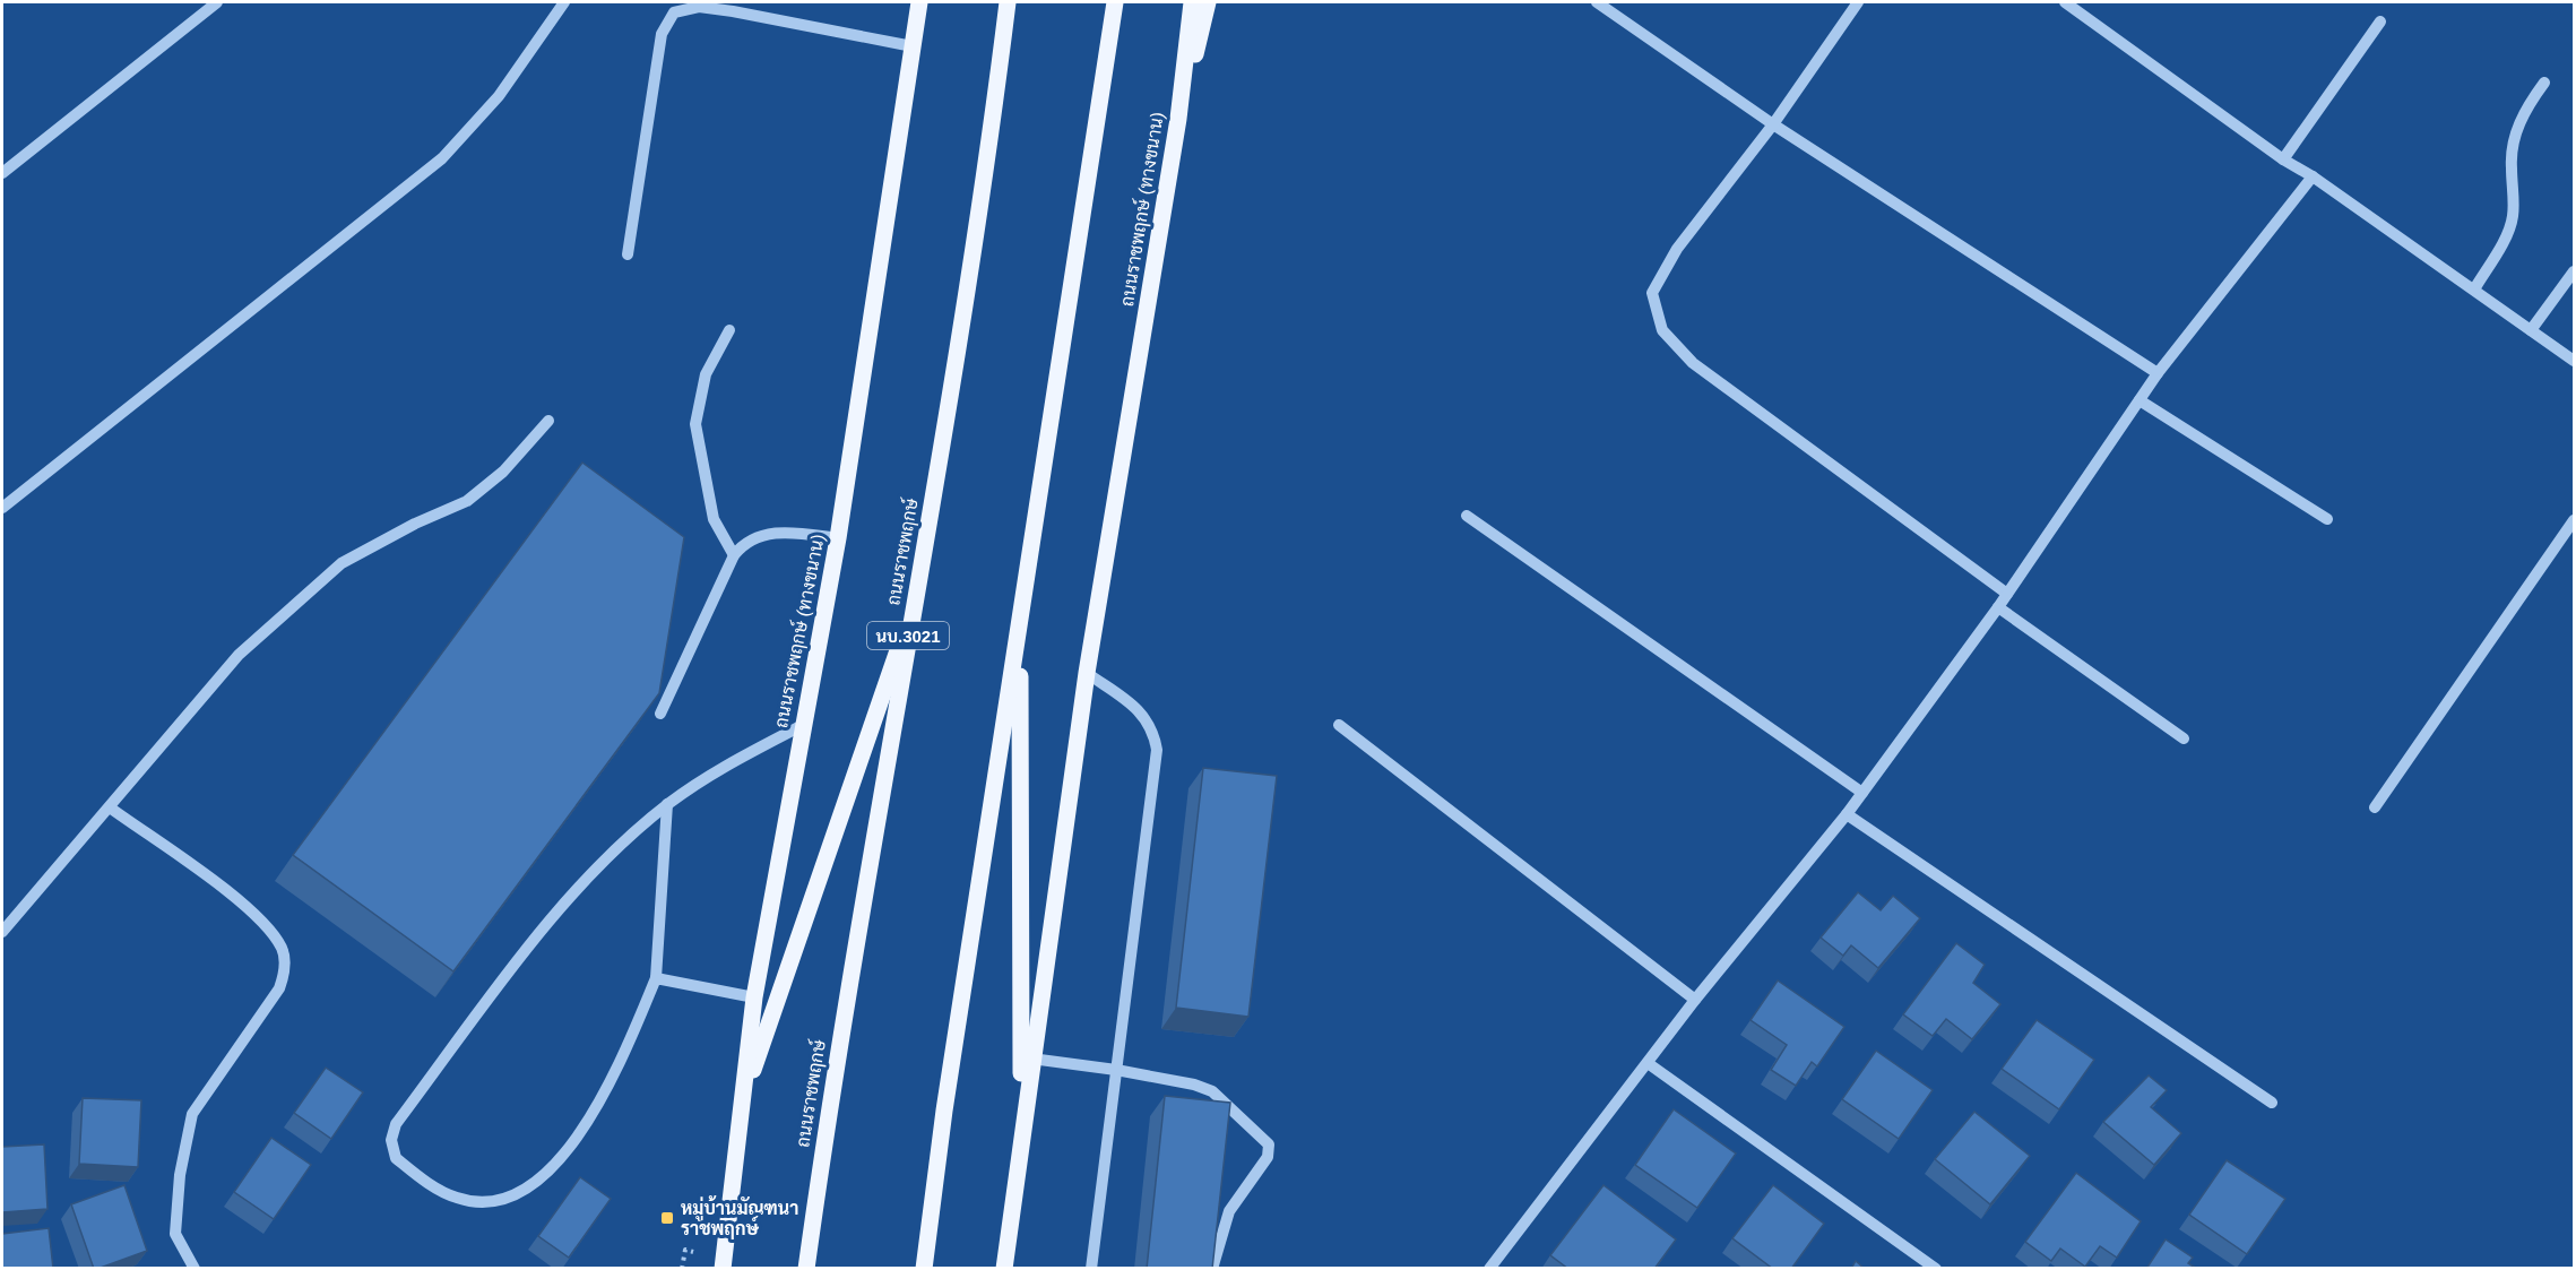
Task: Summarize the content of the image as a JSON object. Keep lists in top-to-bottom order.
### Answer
{
  "streets": {
    "main road": ["ถนนราชพฤกษ์ (ทางขนาน)", "ถนนราชพฤกษ์", "นบ.3021"]
  },
  "places": {
    "transit": ["หมู่บ้านมัณฑนา ราชพฤกษ์"]
  }
}
